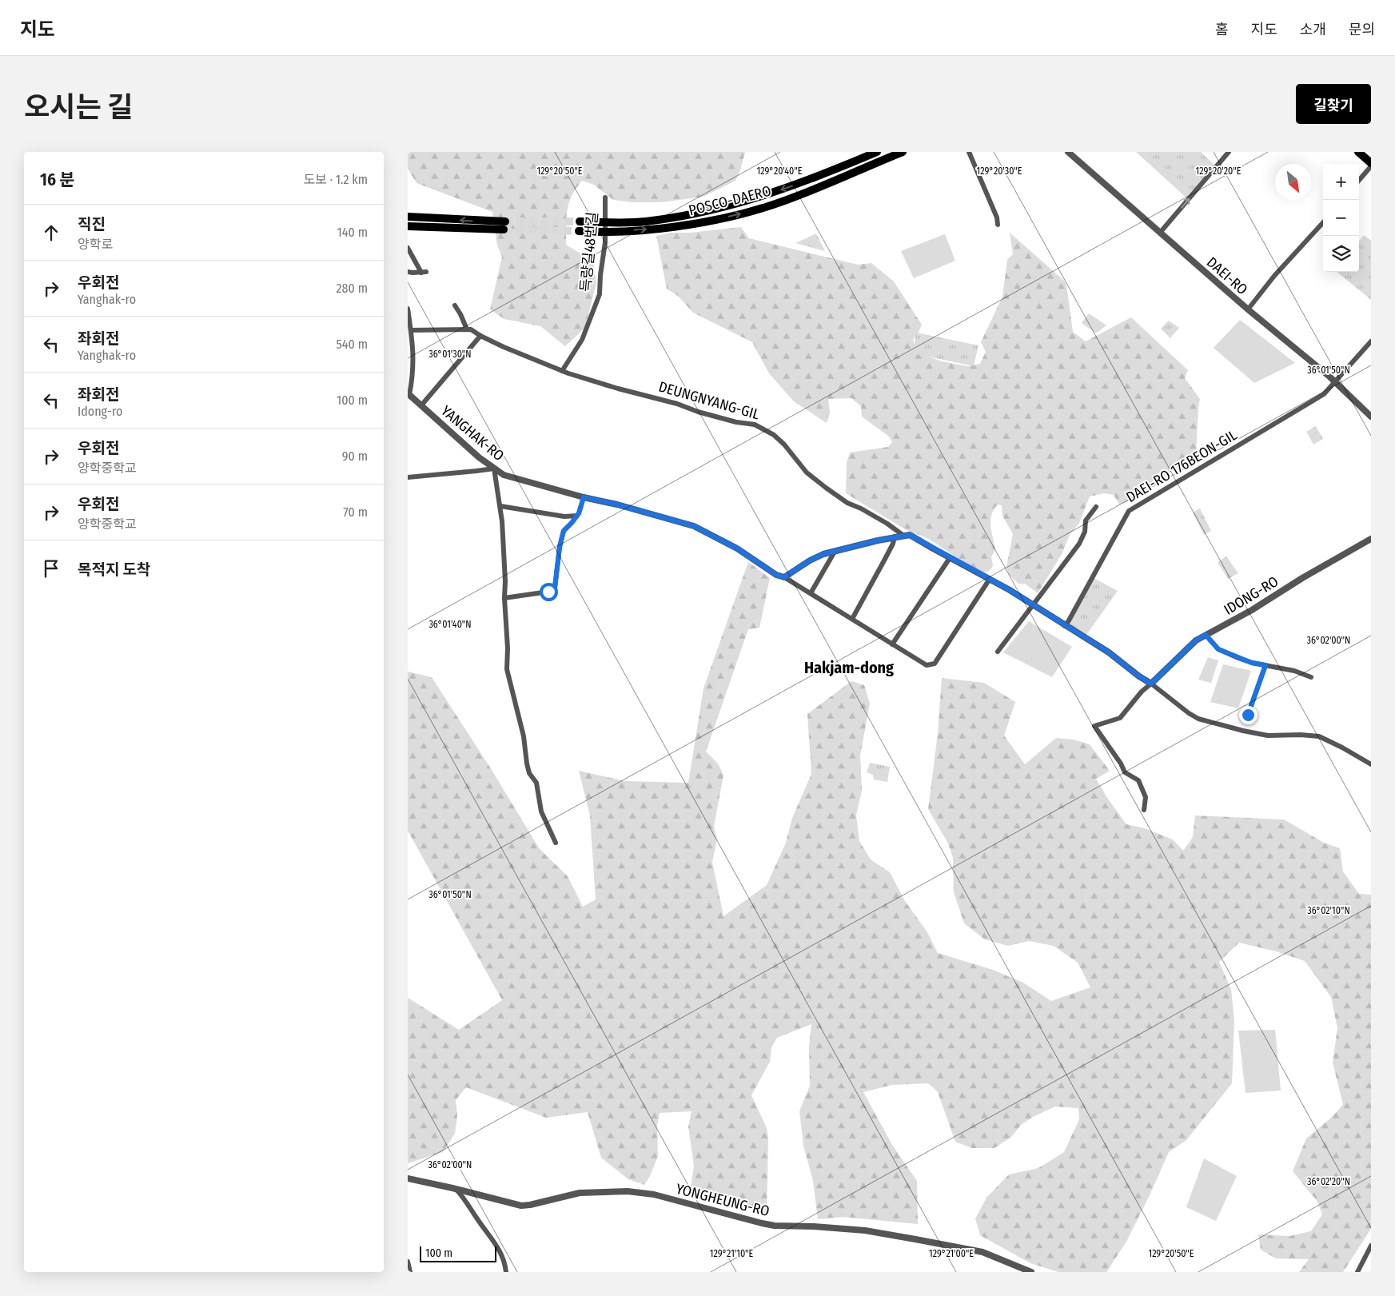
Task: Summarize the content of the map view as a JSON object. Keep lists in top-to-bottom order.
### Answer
{
  "streets": {
    "main road": ["POSCO-DAERO"],
    "street": [
      "득량길48번길",
      "DAEI-RO",
      "DEUNGNYANG-GIL",
      "YANGHAK-RO",
      "DAEI-RO 176BEON-GIL",
      "IDONG-RO",
      "YONGHEUNG-RO"
    ]
  },
  "crossings": [
    ["득량길48번길", "DEUNGNYANG-GIL"],
    ["DAEI-RO", "DAEI-RO 176BEON-GIL"]
  ],
  "districts": ["Hakjam-dong"],
  "scale_bar": "100 m",
  "north": "bottom right",
  "page": {
    "header": "지도",
    "nav": [
      "홈",
      "지도",
      "소개",
      "문의"
    ],
    "title": "오시는 길",
    "buttons": "길찾기",
    "heading": ["16 분", "도보 · 1.2 km"],
    "map_buttons": ["+", "−"],
    "list": [
      ["직진", "양학로", "140 m"],
      ["우회전", "Yanghak-ro", "280 m"],
      ["좌회전", "Yanghak-ro", "540 m"],
      ["좌회전", "Idong-ro", "100 m"],
      ["우회전", "양학중학교", "90 m"],
      ["우회전", "양학중학교", "70 m"],
      "목적지 도착"
    ],
    "scale": "100 m"
  },
  "coordinates": [
    "129°20'50\"E",
    "129°20'40\"E",
    "129°20'30\"E",
    "129°20'20\"E",
    "36°01'30\"N",
    "36°01'50\"N",
    "36°01'40\"N",
    "36°02'00\"N",
    "36°02'10\"N",
    "36°02'20\"N",
    "129°21'10\"E",
    "129°21'00\"E"
  ]
}
